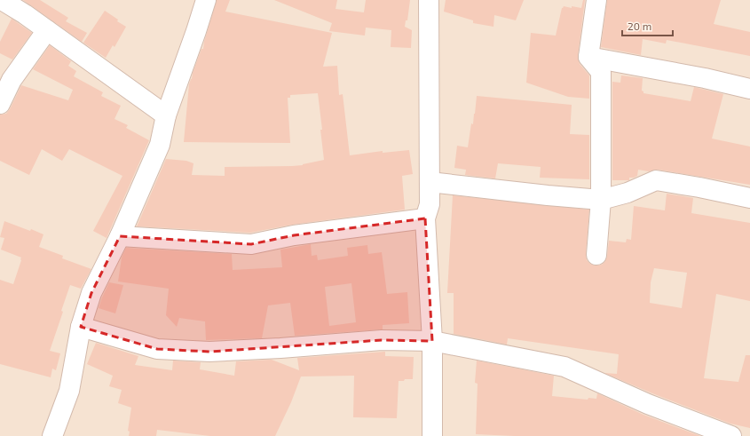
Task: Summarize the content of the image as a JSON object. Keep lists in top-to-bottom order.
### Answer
{
  "scale_bar": "20 m"
}
